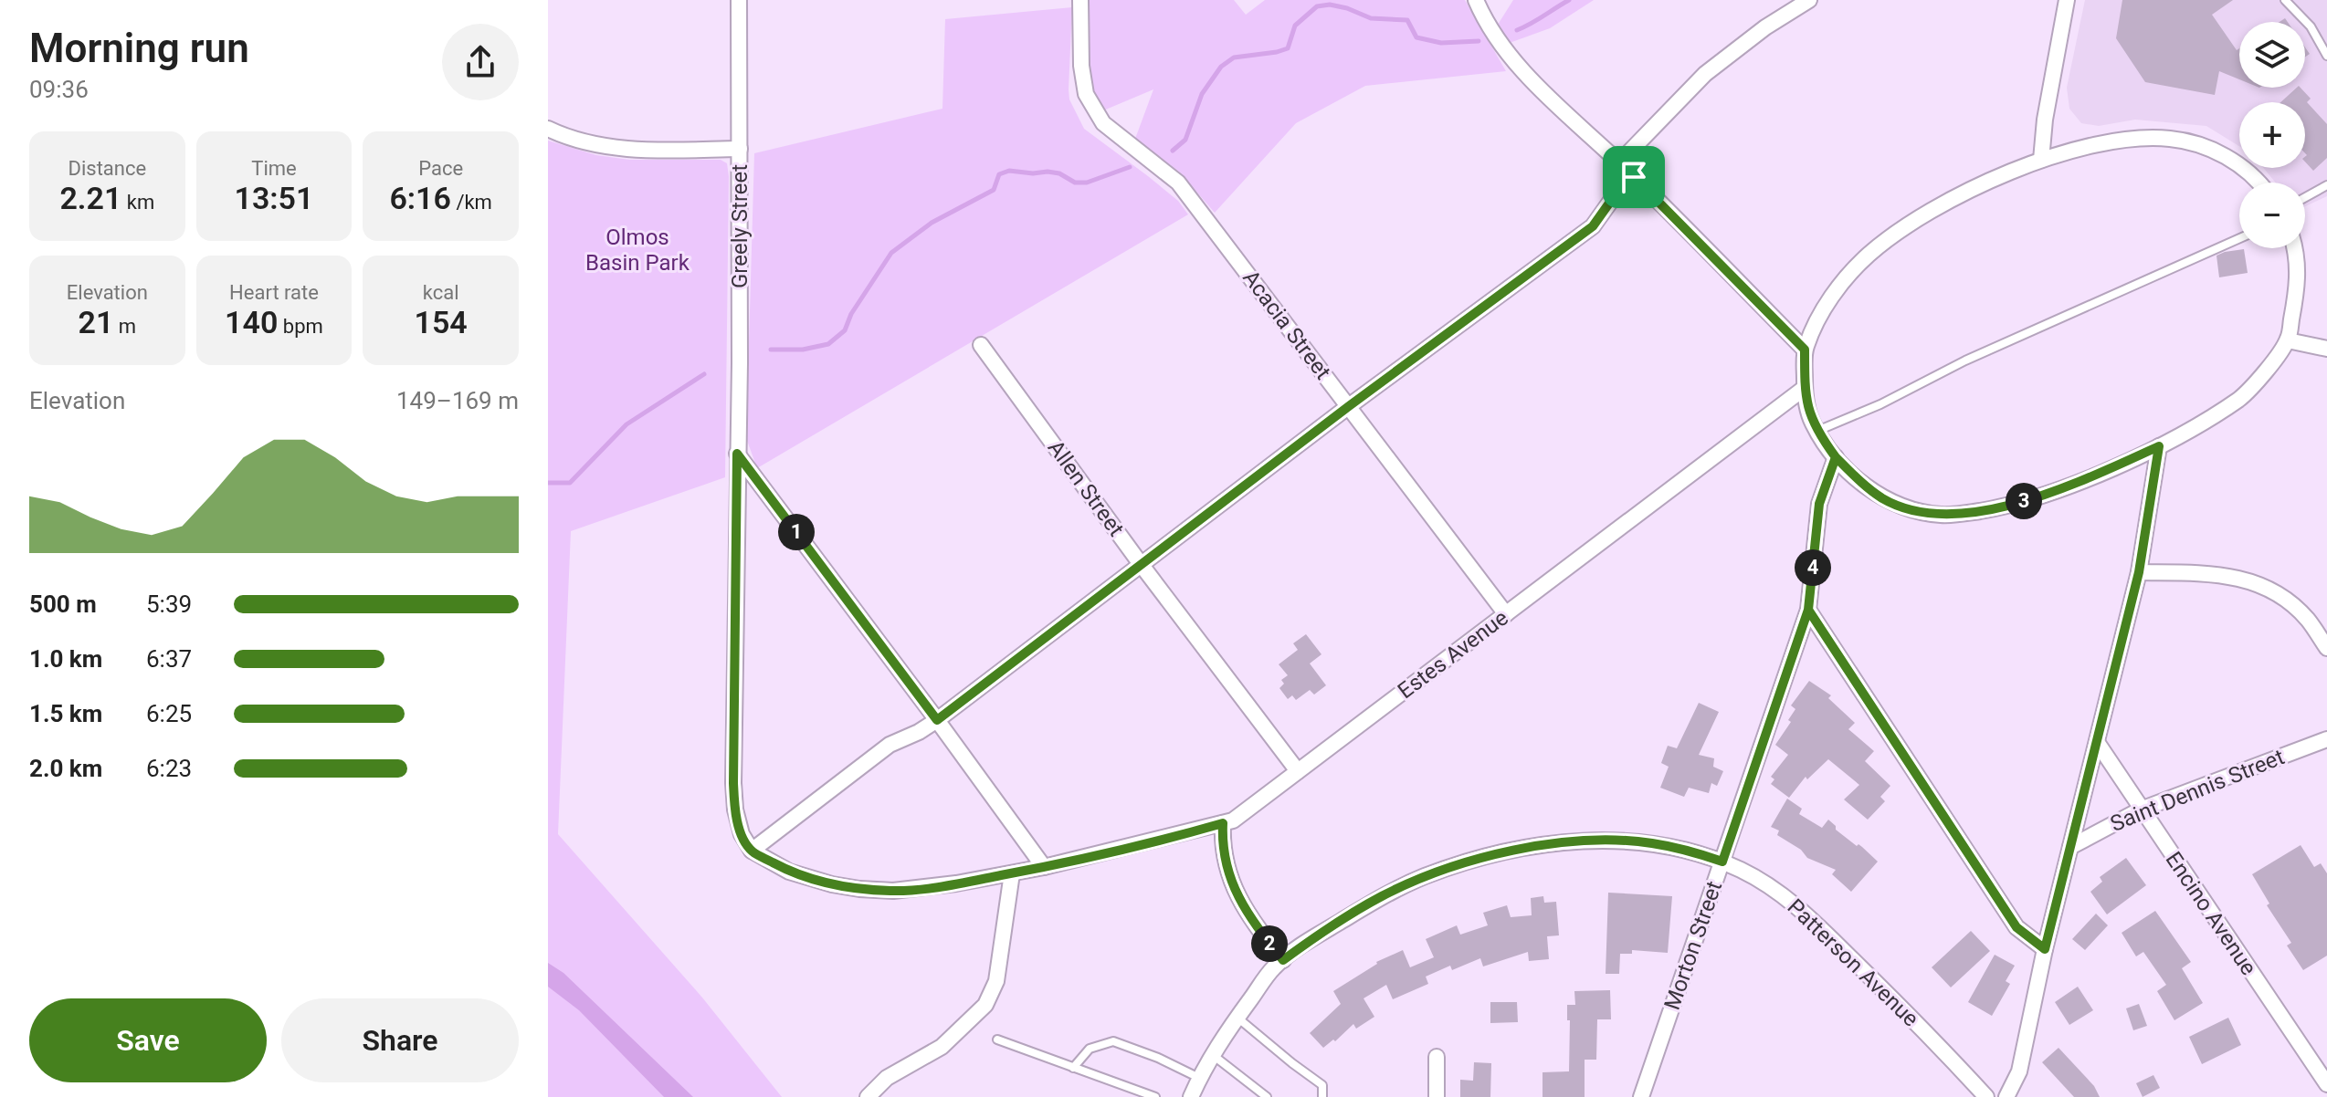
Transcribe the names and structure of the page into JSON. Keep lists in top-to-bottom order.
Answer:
{
  "streets": {
    "street": [
      "Greely Street",
      "Acacia Street",
      "Allen Street",
      "Estes Avenue",
      "Saint Dennis Street",
      "Encino Avenue",
      "Morton Street",
      "Patterson Avenue"
    ]
  },
  "crossings": [
    ["Greely Street", "Estes Avenue"],
    ["Acacia Street", "Estes Avenue"],
    ["Allen Street", "Estes Avenue"],
    ["Saint Dennis Street", "Encino Avenue"],
    ["Morton Street", "Patterson Avenue"]
  ],
  "parks": ["Olmos Basin Park"],
  "page": {
    "heading": ["Morning run", "09:36"],
    "map_buttons": ["+", "−"],
    "stats": [
      ["Distance", "2.21 km"],
      ["Time", "13:51"],
      ["Pace", "6:16 /km"],
      ["Elevation", "21 m"],
      ["Heart rate", "140 bpm"],
      ["kcal", "154"]
    ],
    "chart": ["Elevation", "149–169 m"],
    "pins": [
      "3",
      "1",
      "4",
      "2"
    ],
    "list": [
      {
        "name": "500 m",
        "note": "5:39"
      },
      {
        "name": "1.0 km",
        "note": "6:37"
      },
      {
        "name": "1.5 km",
        "note": "6:25"
      },
      {
        "name": "2.0 km",
        "note": "6:23"
      }
    ],
    "buttons": ["Save", "Share"]
  }
}
